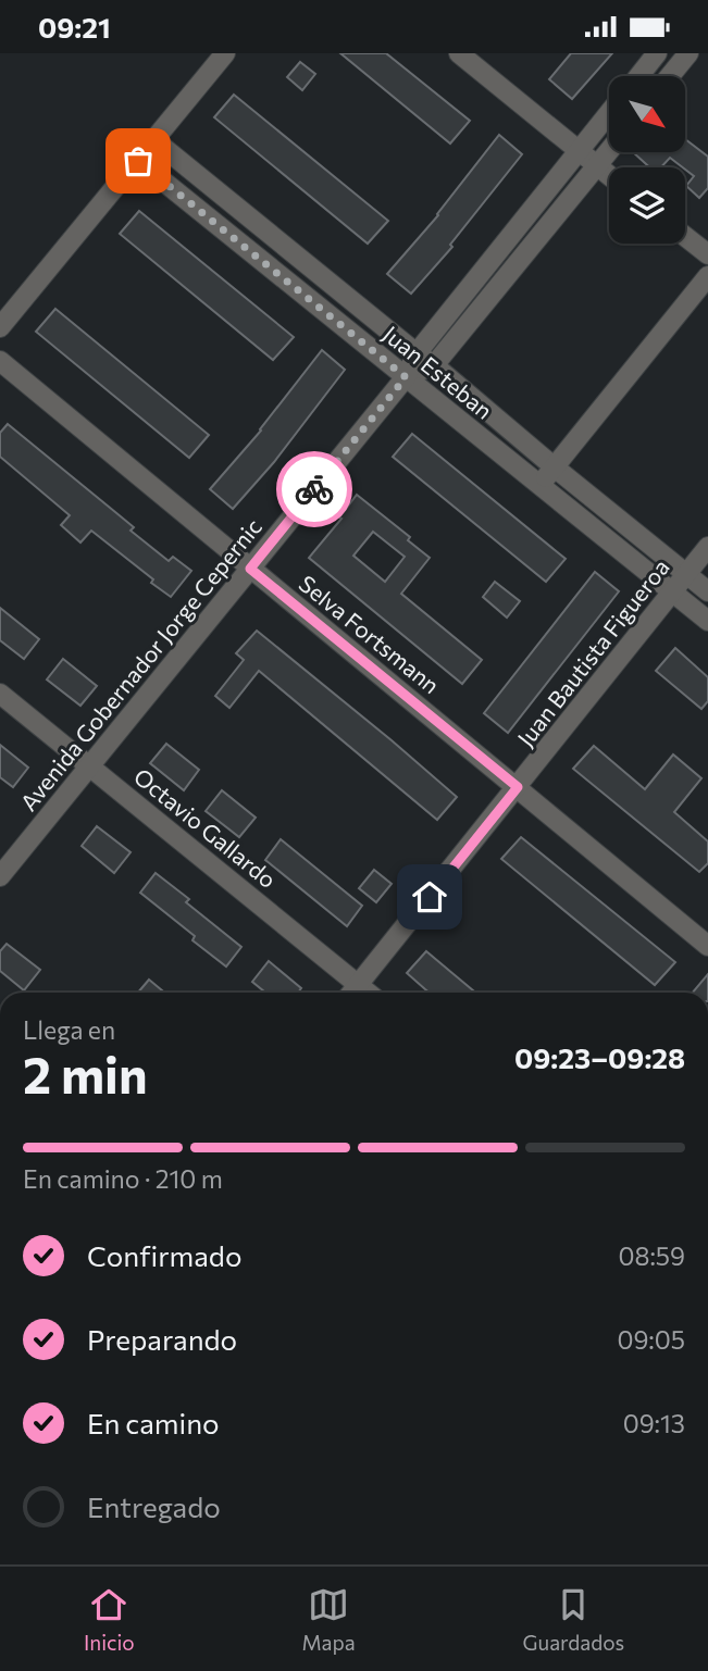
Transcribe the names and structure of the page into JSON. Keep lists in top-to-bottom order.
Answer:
{
  "streets": {
    "street": [
      "Juan Esteban",
      "Selva Fortsmann",
      "Juan Bautista Figueroa",
      "Avenida Gobernador Jorge Cepernic",
      "Octavio Gallardo"
    ]
  },
  "crossings": [
    ["Juan Esteban", "Juan Bautista Figueroa"],
    ["Juan Esteban", "Avenida Gobernador Jorge Cepernic"],
    ["Selva Fortsmann", "Juan Bautista Figueroa"],
    ["Selva Fortsmann", "Avenida Gobernador Jorge Cepernic"],
    ["Juan Bautista Figueroa", "Octavio Gallardo"],
    ["Avenida Gobernador Jorge Cepernic", "Octavio Gallardo"]
  ],
  "north": "bottom right",
  "page": {
    "status": "09:21",
    "heading": ["2 min", "Llega en", "09:23–09:28"],
    "bar": "En camino · 210 m",
    "list": [
      ["Confirmado", "08:59"],
      ["Preparando", "09:05"],
      ["En camino", "09:13"],
      "Entregado"
    ],
    "tabs": ["Inicio", "Mapa", "Guardados"]
  }
}
